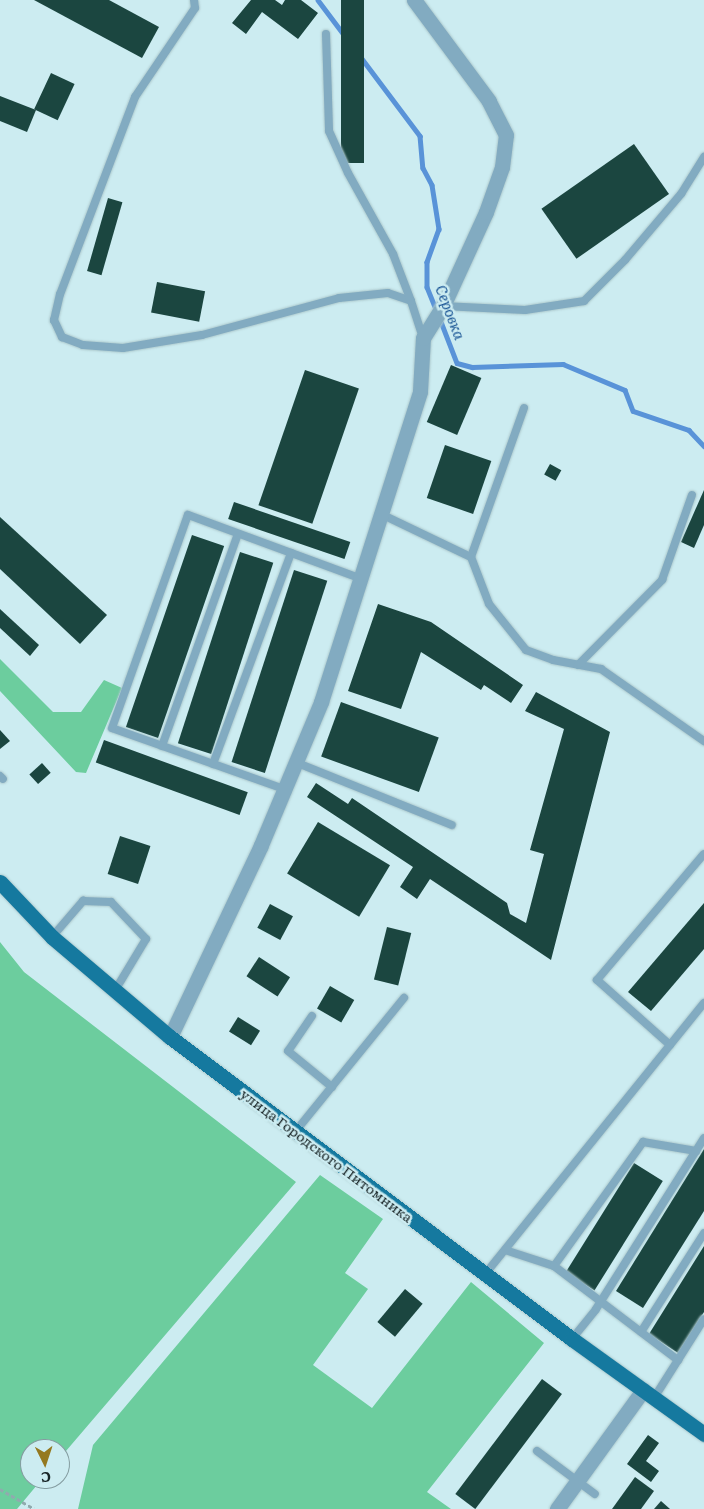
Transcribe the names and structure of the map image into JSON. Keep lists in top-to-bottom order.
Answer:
{
  "streets": {
    "main road": ["улица Городского Питомника"]
  },
  "water": ["Серовка"],
  "north": "bottom"
}
